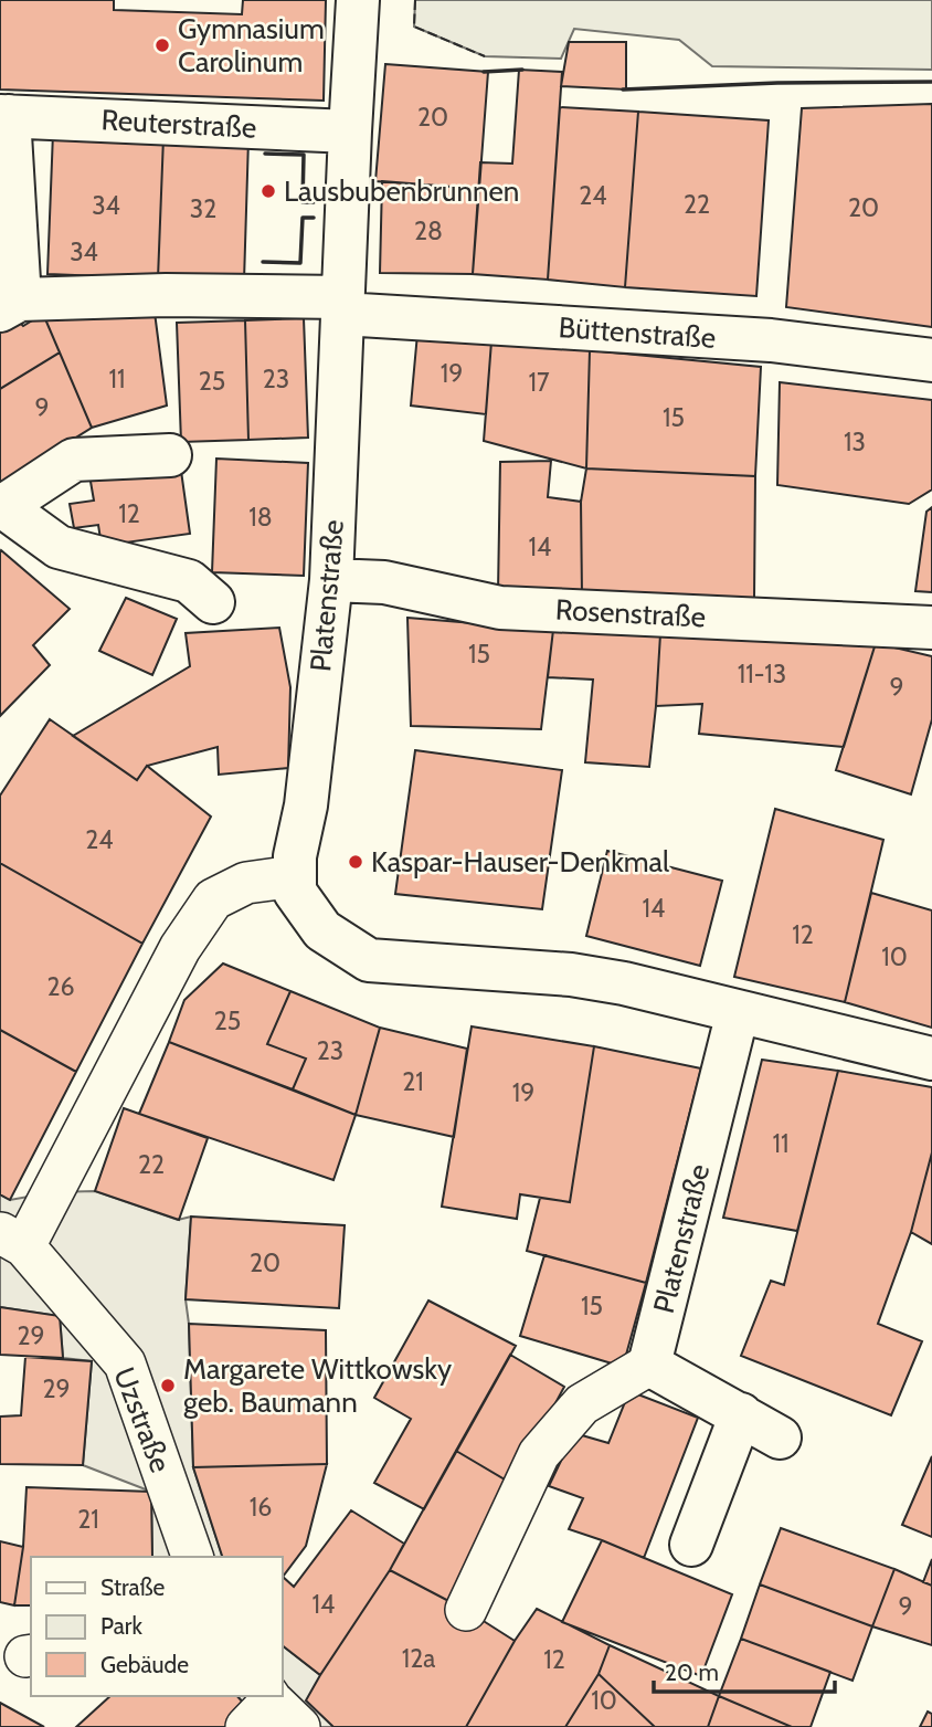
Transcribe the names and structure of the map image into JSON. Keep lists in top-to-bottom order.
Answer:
{
  "streets": {
    "street": [
      "Reuterstraße",
      "Büttenstraße",
      "Platenstraße",
      "Rosenstraße",
      "Uzstraße"
    ]
  },
  "crossings": [
    ["Reuterstraße", "Büttenstraße"],
    ["Büttenstraße", "Platenstraße"],
    ["Platenstraße", "Rosenstraße"]
  ],
  "places": [
    "Gymnasium Carolinum",
    "Lausbubenbrunnen",
    "Kaspar-Hauser-Denkmal",
    "Margarete Wittkowsky geb. Baumann"
  ],
  "house_numbers": [
    "20",
    "24",
    "22",
    "34",
    "20",
    "32",
    "28",
    "34",
    "19",
    "11",
    "23",
    "25",
    "17",
    "9",
    "15",
    "13",
    "12",
    "18",
    "14",
    "15",
    "11-13",
    "9",
    "24",
    "14",
    "12",
    "10",
    "26",
    "25",
    "23",
    "21",
    "19",
    "11",
    "22",
    "20",
    "15",
    "29",
    "29",
    "16",
    "21",
    "14",
    "9",
    "12a",
    "12",
    "10"
  ],
  "legend": ["Straße", "Park", "Gebäude"],
  "scale_bar": "20 m"
}
